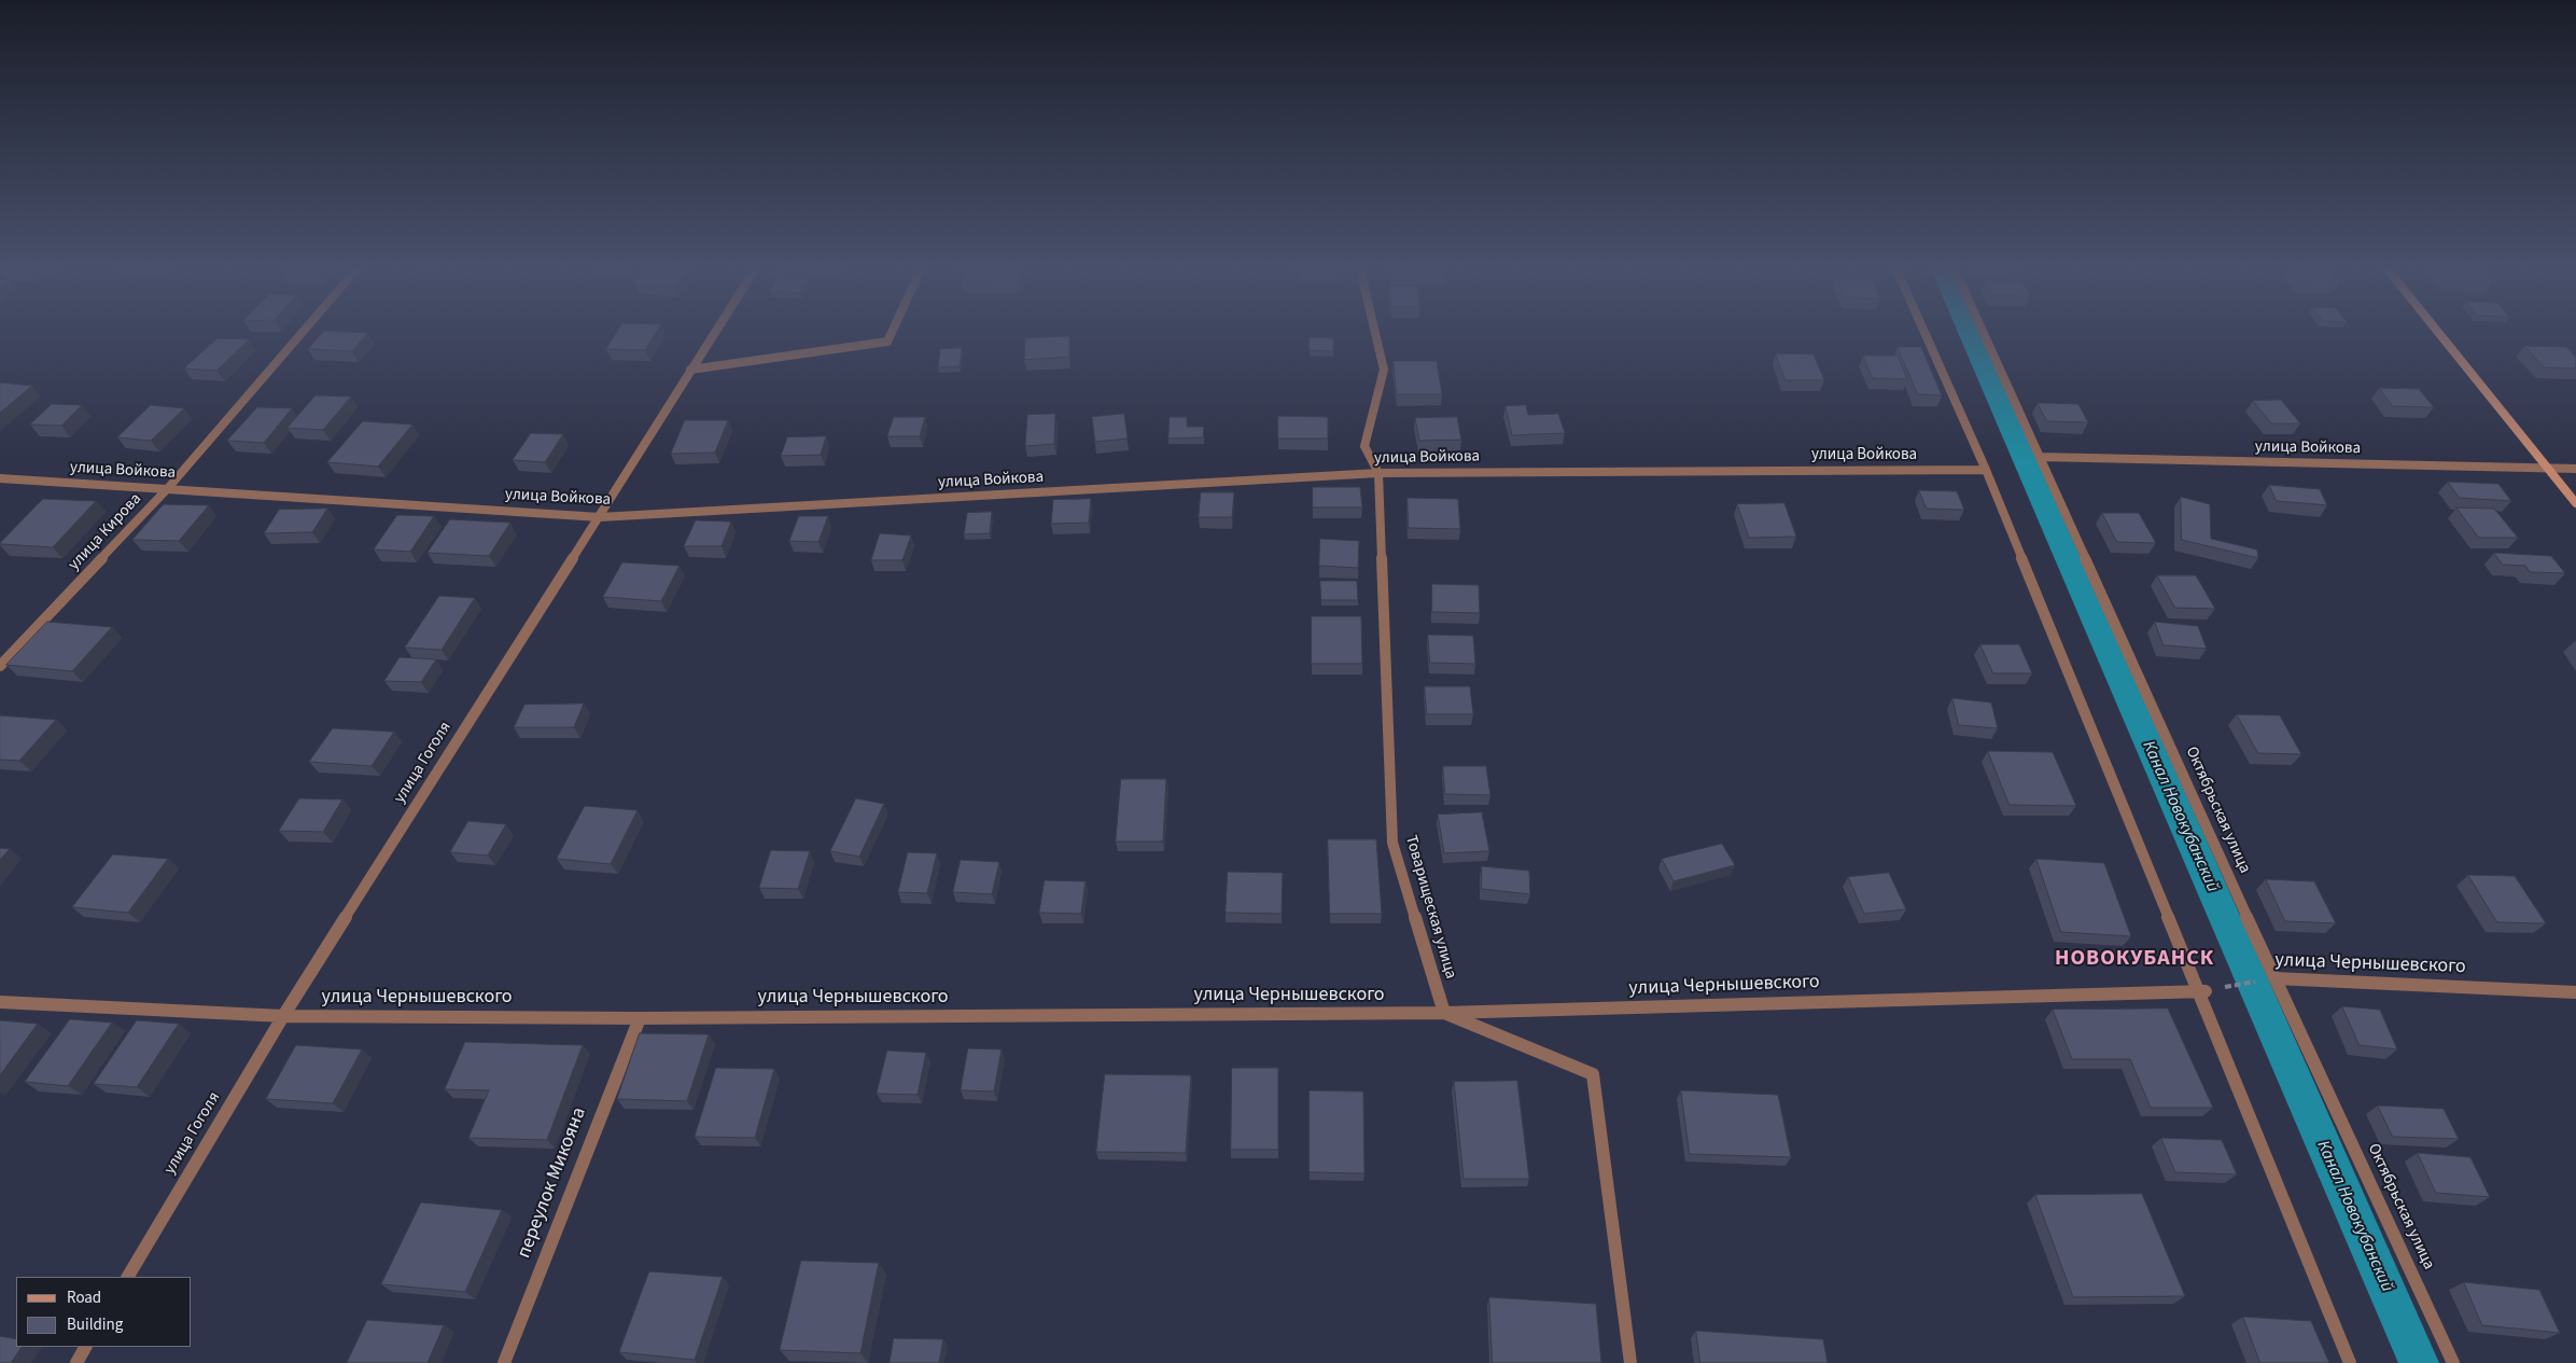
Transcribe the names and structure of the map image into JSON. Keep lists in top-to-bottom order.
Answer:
{
  "streets": {
    "street": [
      "улица Войкова",
      "улица Кирова",
      "улица Гоголя",
      "Октябрьская улица",
      "Товарищеская улица",
      "улица Чернышевского",
      "переулок Микояна"
    ]
  },
  "crossings": [
    ["улица Войкова", "улица Кирова"],
    ["улица Войкова", "улица Гоголя"],
    ["улица Войкова", "Октябрьская улица"],
    ["улица Войкова", "Товарищеская улица"],
    ["улица Гоголя", "улица Чернышевского"],
    ["Октябрьская улица", "улица Чернышевского"],
    ["Товарищеская улица", "улица Чернышевского"],
    ["улица Чернышевского", "переулок Микояна"]
  ],
  "districts": ["НОВОКУБАНСК"],
  "water": ["Канал Новокубанский"],
  "legend": ["Road", "Building"]
}
